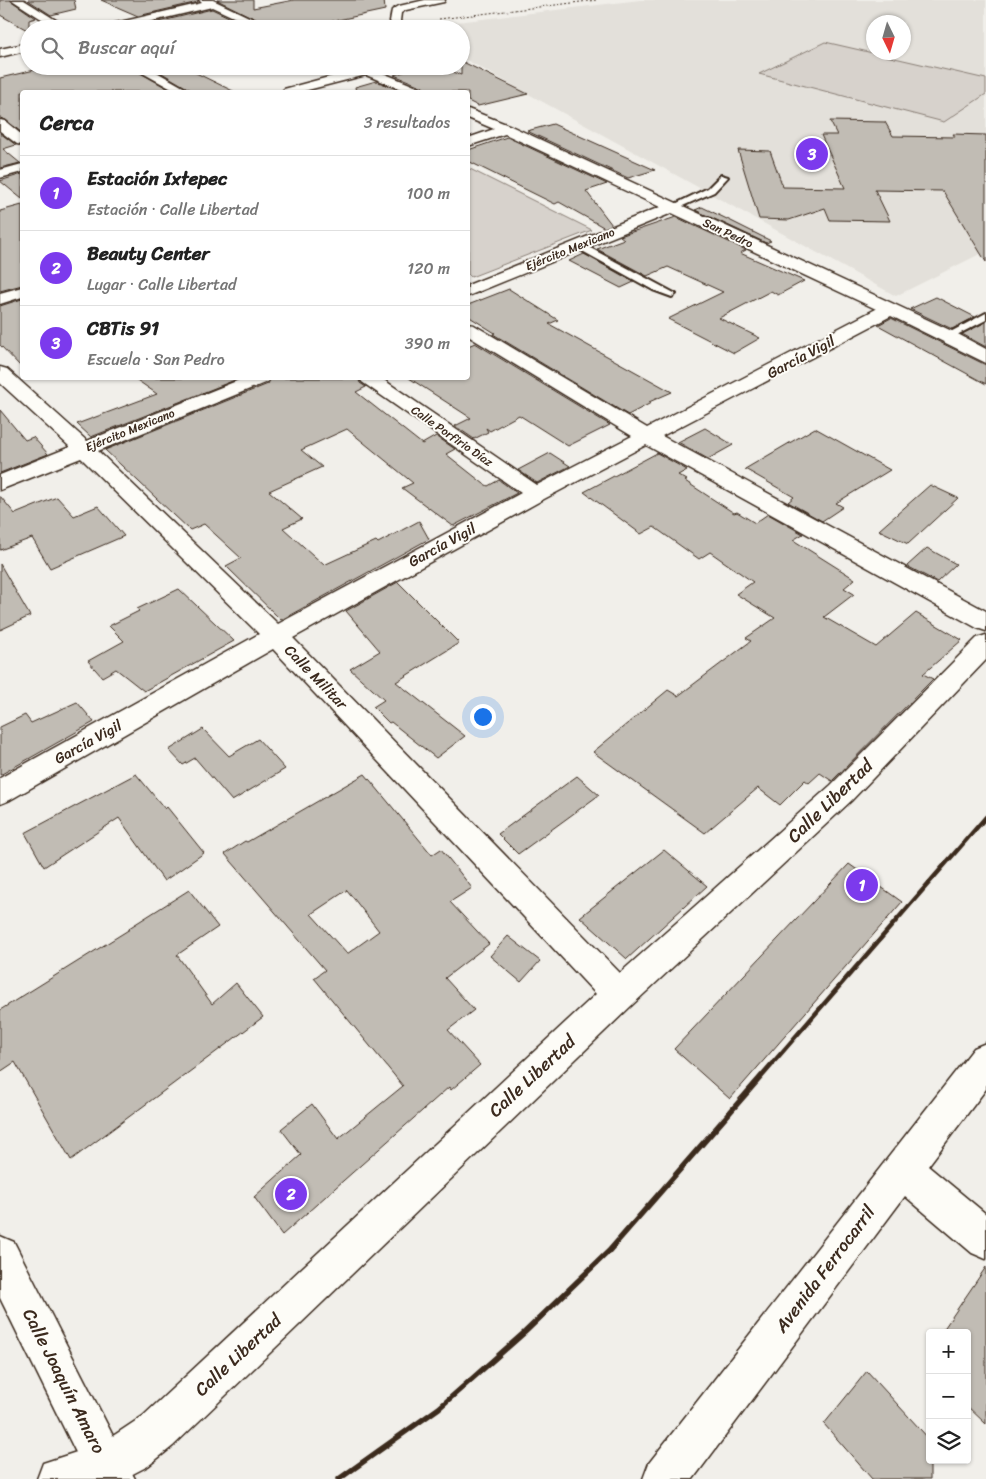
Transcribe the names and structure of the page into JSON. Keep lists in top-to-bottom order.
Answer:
{
  "streets": {
    "street": [
      "San Pedro",
      "Ejército Mexicano",
      "García Vigil",
      "Calle Porfirio Díaz",
      "Calle Militar",
      "Calle Libertad",
      "Avenida Ferrocarril",
      "Calle Joaquín Amaro"
    ]
  },
  "crossings": [
    ["San Pedro", "Ejército Mexicano"],
    ["San Pedro", "García Vigil"],
    ["Ejército Mexicano", "Calle Militar"],
    ["García Vigil", "Calle Porfirio Díaz"],
    ["García Vigil", "Calle Militar"],
    ["Calle Militar", "Calle Libertad"],
    ["Calle Libertad", "Calle Joaquín Amaro"]
  ],
  "north": "bottom",
  "page": {
    "search": "Buscar aquí",
    "heading": ["Cerca", "3 resultados"],
    "pins": ["3", "1", "2"],
    "list": [
      {
        "mark": "1",
        "name": "Estación Ixtepec",
        "note": "Estación · Calle Libertad",
        "value": "100 m"
      },
      {
        "mark": "2",
        "name": "Beauty Center",
        "note": "Lugar · Calle Libertad",
        "value": "120 m"
      },
      {
        "mark": "3",
        "name": "CBTis 91",
        "note": "Escuela · San Pedro",
        "value": "390 m"
      }
    ],
    "map_buttons": ["+", "−"]
  }
}
